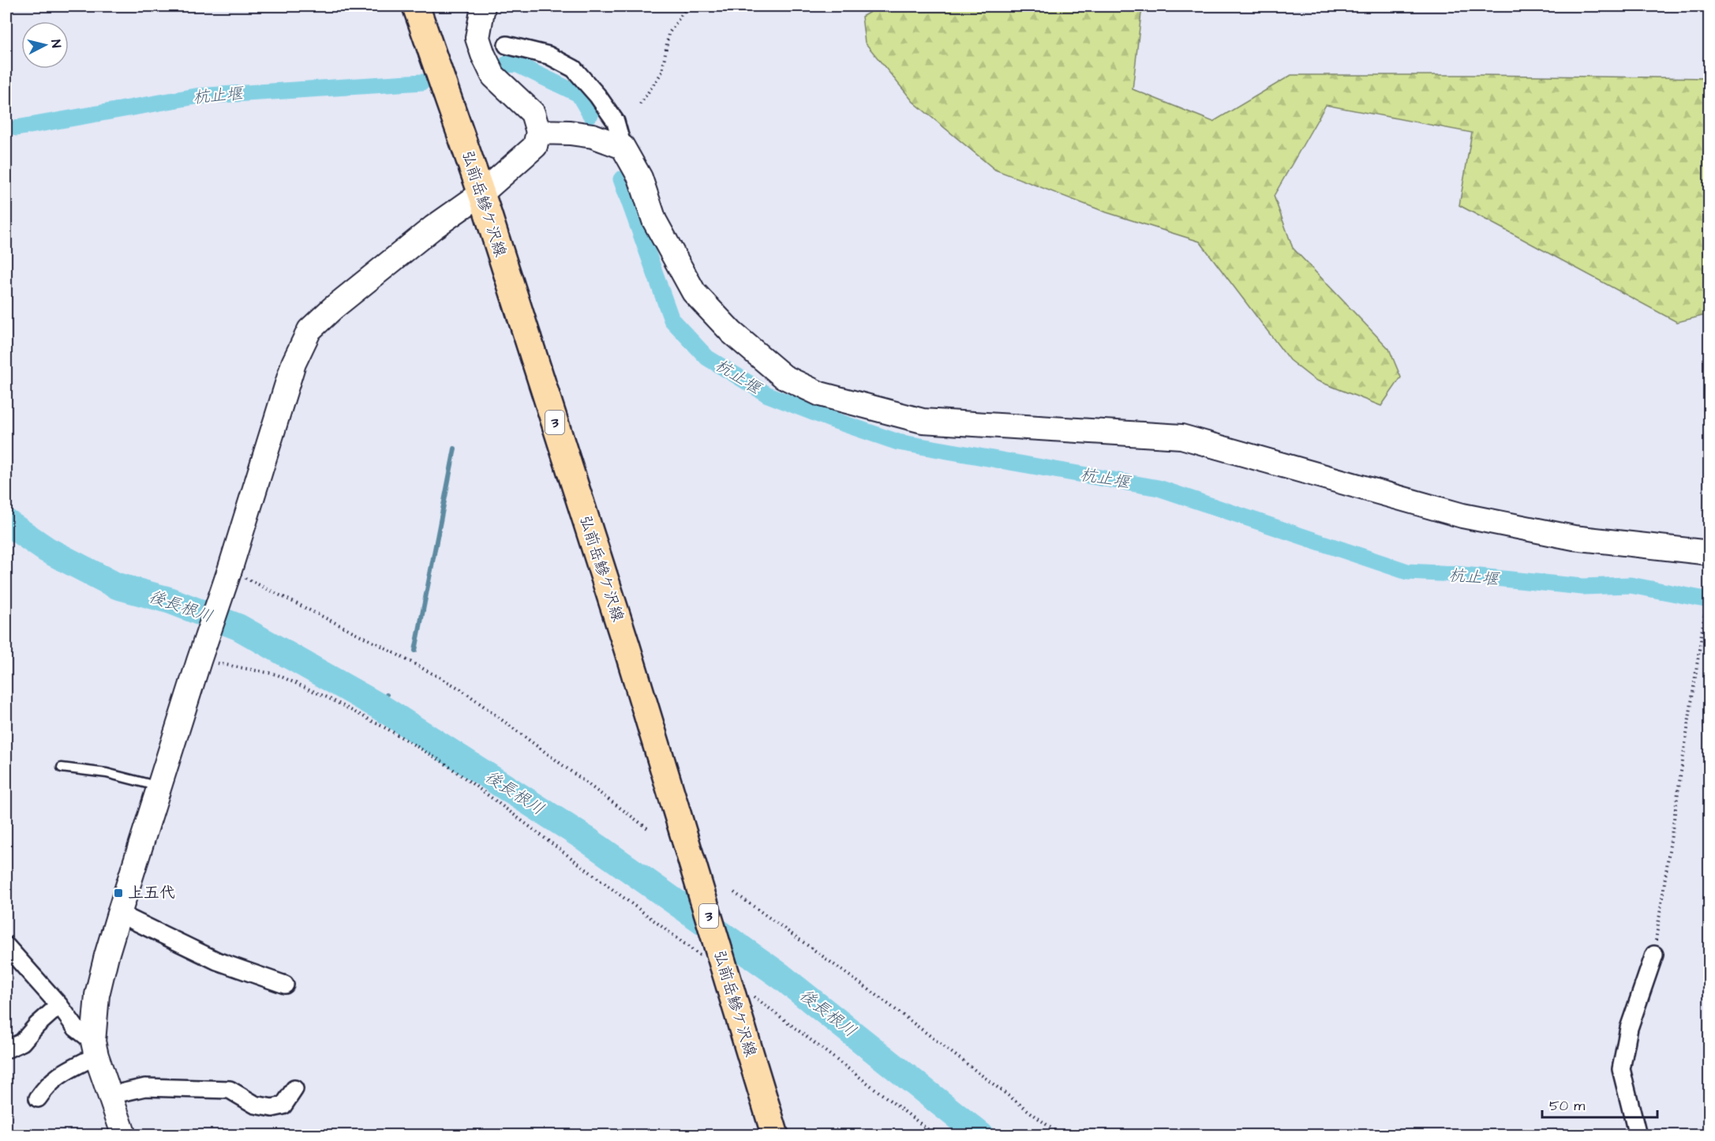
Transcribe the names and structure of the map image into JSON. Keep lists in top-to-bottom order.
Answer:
{
  "streets": {
    "main road": ["弘前岳鰺ケ沢線", "3"]
  },
  "water": ["杭止堰", "後長根川"],
  "places": {
    "transit": ["上五代"]
  },
  "scale_bar": "50 m",
  "north": "right"
}
